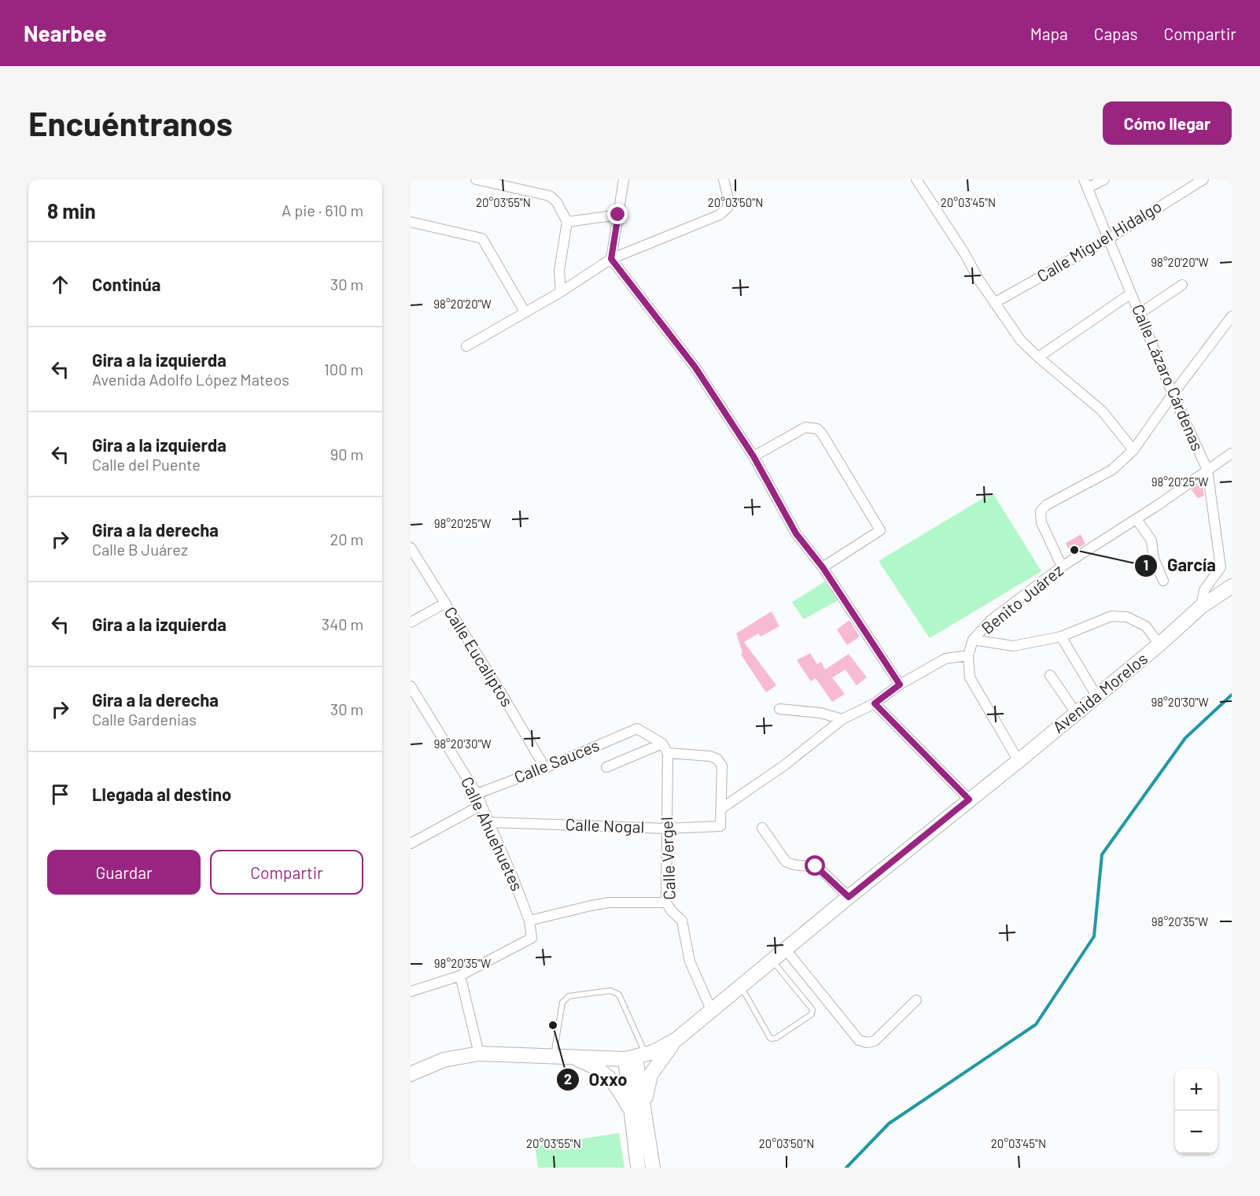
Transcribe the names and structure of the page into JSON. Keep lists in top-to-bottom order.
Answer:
{
  "streets": {
    "main road": ["Avenida Morelos"],
    "street": [
      "Calle Miguel Hidalgo",
      "Calle Lázaro Cárdenas",
      "Benito Juárez",
      "Calle Eucaliptos",
      "Calle Sauces",
      "Calle Nogal",
      "Calle Ahuehuetes",
      "Calle Vergel"
    ]
  },
  "crossings": [
    ["Calle Miguel Hidalgo", "Calle Lázaro Cárdenas"],
    ["Calle Lázaro Cárdenas", "Benito Juárez"],
    ["Calle Lázaro Cárdenas", "Avenida Morelos"],
    ["Benito Juárez", "Avenida Morelos"],
    ["Calle Eucaliptos", "Calle Sauces"],
    ["Avenida Morelos", "Calle Vergel"],
    ["Calle Sauces", "Calle Ahuehuetes"],
    ["Calle Nogal", "Calle Ahuehuetes"],
    ["Calle Nogal", "Calle Vergel"]
  ],
  "places": ["García", "Oxxo"],
  "page": {
    "header": "Nearbee",
    "nav": ["Mapa", "Capas", "Compartir"],
    "buttons": [
      "Cómo llegar",
      ["Guardar", "Compartir"]
    ],
    "title": "Encuéntranos",
    "heading": ["8 min", "A pie · 610 m"],
    "list": [
      ["Continúa", "30 m"],
      ["Gira a la izquierda", "Avenida Adolfo López Mateos", "100 m"],
      ["Gira a la izquierda", "Calle del Puente", "90 m"],
      ["Gira a la derecha", "Calle B Juárez", "20 m"],
      ["Gira a la izquierda", "340 m"],
      ["Gira a la derecha", "Calle Gardenias", "30 m"],
      "Llegada al destino"
    ],
    "map_buttons": ["+", "−"]
  },
  "coordinates": [
    "20°03'55\"N",
    "20°03'50\"N",
    "20°03'45\"N",
    "98°20'20\"W",
    "98°20'25\"W",
    "98°20'30\"W",
    "98°20'35\"W"
  ]
}
